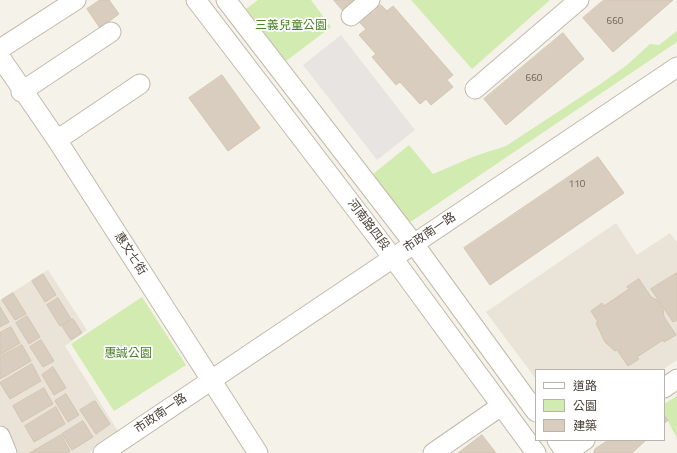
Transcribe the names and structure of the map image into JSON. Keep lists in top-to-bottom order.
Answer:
{
  "streets": {
    "street": ["河南路四段", "市政南一路", "惠文七街"]
  },
  "crossings": [
    ["河南路四段", "市政南一路"],
    ["市政南一路", "惠文七街"]
  ],
  "parks": ["三義兒童公園", "惠誠公園"],
  "house_numbers": ["660", "660", "110"],
  "legend": ["道路", "公園", "建築"]
}
